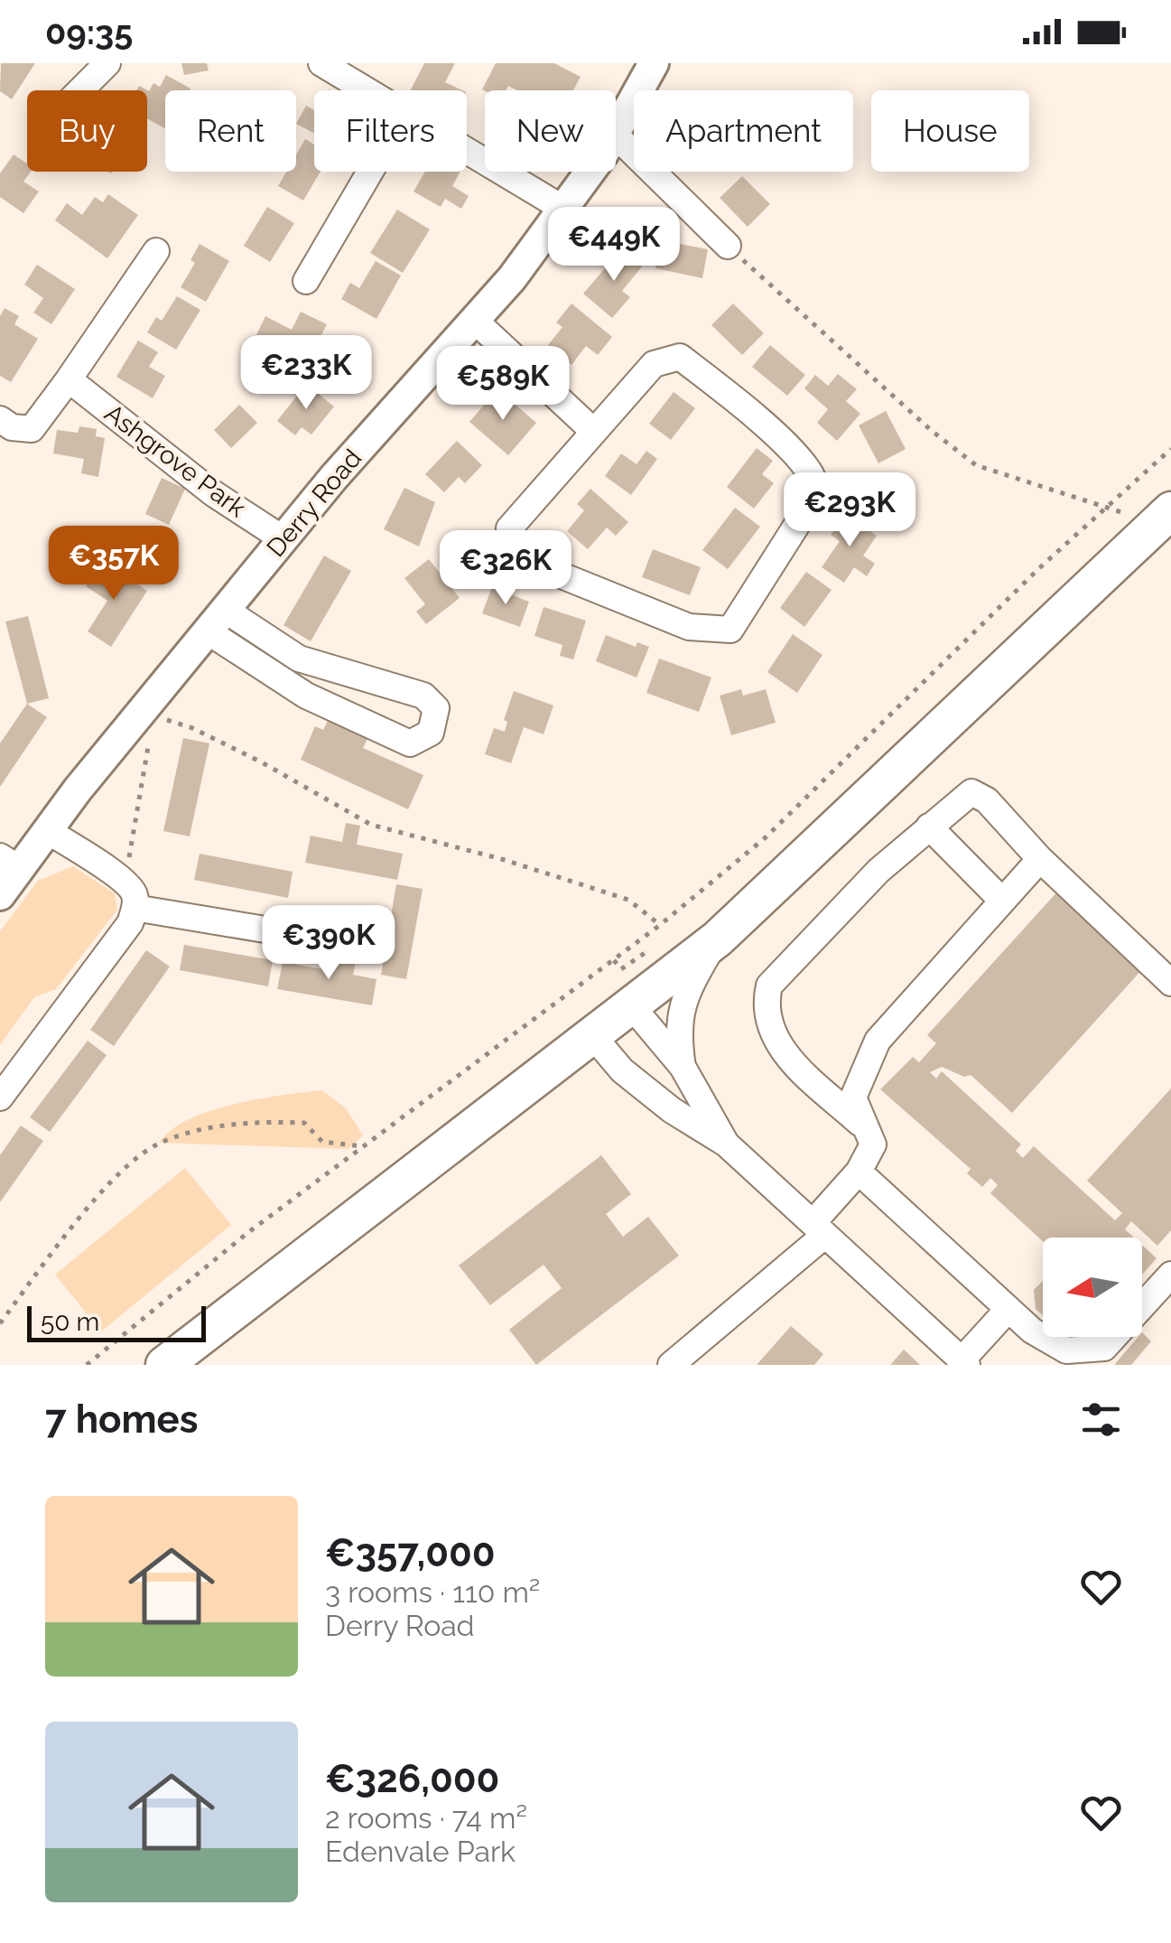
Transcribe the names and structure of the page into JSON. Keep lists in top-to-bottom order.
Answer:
{
  "streets": {
    "main road": ["Derry Road"],
    "street": ["Ashgrove Park"]
  },
  "crossings": [
    ["Ashgrove Park", "Derry Road"]
  ],
  "scale_bar": "50 m",
  "north": "left",
  "page": {
    "status": "09:35",
    "chip": [
      "Buy",
      "Rent",
      "Filters",
      "New",
      "Apartment",
      "House"
    ],
    "price": [
      "€449K",
      "€233K",
      "€589K",
      "€293K",
      "€357K",
      "€326K",
      "€390K"
    ],
    "scale": "50 m",
    "heading": "7 homes",
    "list": [
      {
        "name": "€357,000",
        "note": "3 rooms · 110 m² · Derry Road"
      },
      {
        "name": "€326,000",
        "note": "2 rooms · 74 m² · Edenvale Park"
      }
    ]
  }
}
